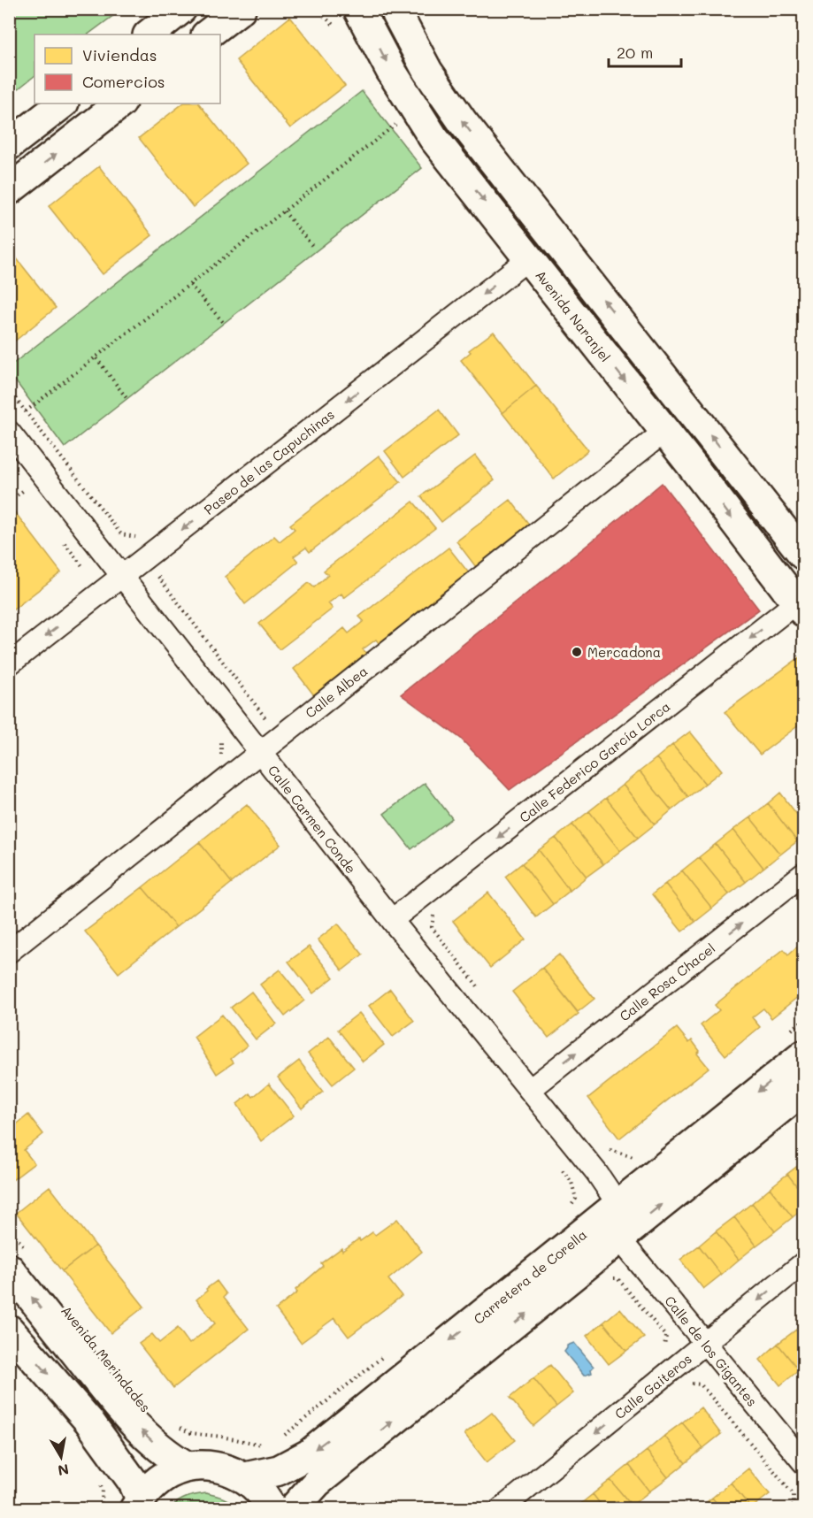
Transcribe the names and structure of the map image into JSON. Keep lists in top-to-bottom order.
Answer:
{
  "streets": {
    "main road": ["Avenida Naranjel", "Carretera de Corella", "Avenida Merindades"],
    "street": [
      "Paseo de las Capuchinas",
      "Calle Albea",
      "Calle Federico García Lorca",
      "Calle Carmen Conde",
      "Calle Rosa Chacel",
      "Calle de los Gigantes",
      "Calle Gaiteros"
    ]
  },
  "crossings": [
    ["Avenida Naranjel", "Paseo de las Capuchinas"],
    ["Avenida Naranjel", "Calle Albea"],
    ["Avenida Naranjel", "Calle Federico García Lorca"],
    ["Paseo de las Capuchinas", "Calle Carmen Conde"],
    ["Calle Albea", "Calle Carmen Conde"],
    ["Calle Federico García Lorca", "Calle Carmen Conde"],
    ["Calle Carmen Conde", "Calle Rosa Chacel"],
    ["Calle Carmen Conde", "Carretera de Corella"],
    ["Carretera de Corella", "Calle de los Gigantes"],
    ["Calle de los Gigantes", "Calle Gaiteros"]
  ],
  "one_way": [
    "Paseo de las Capuchinas",
    "Calle Federico García Lorca",
    "Calle Rosa Chacel",
    "Calle Gaiteros"
  ],
  "places": ["Mercadona"],
  "legend": ["Viviendas", "Comercios"],
  "scale_bar": "20 m",
  "north": "bottom"
}
